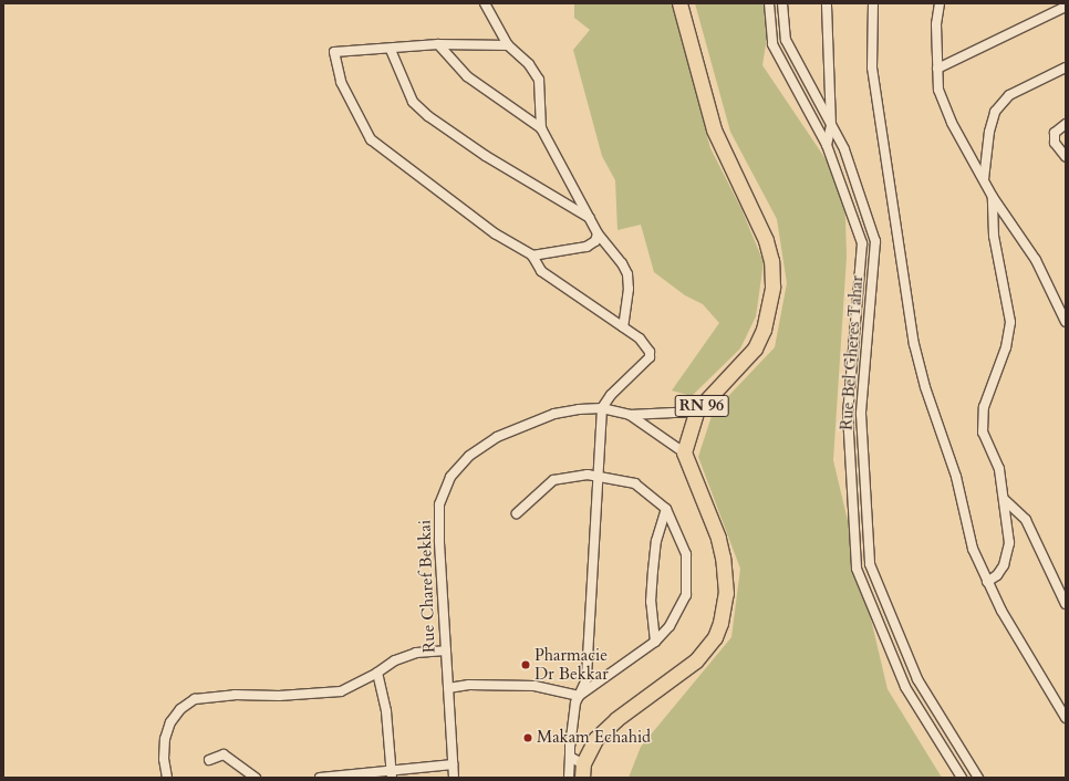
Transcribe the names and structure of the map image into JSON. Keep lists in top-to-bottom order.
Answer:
{
  "streets": {
    "main road": ["RN 96"],
    "street": ["Rue Bel Gheres Tahar", "Rue Charef Bekkai"]
  },
  "crossings": [
    ["RN 96", "Rue Charef Bekkai"]
  ],
  "places": ["Pharmacie Dr Bekkar", "Makam Echahid"]
}
